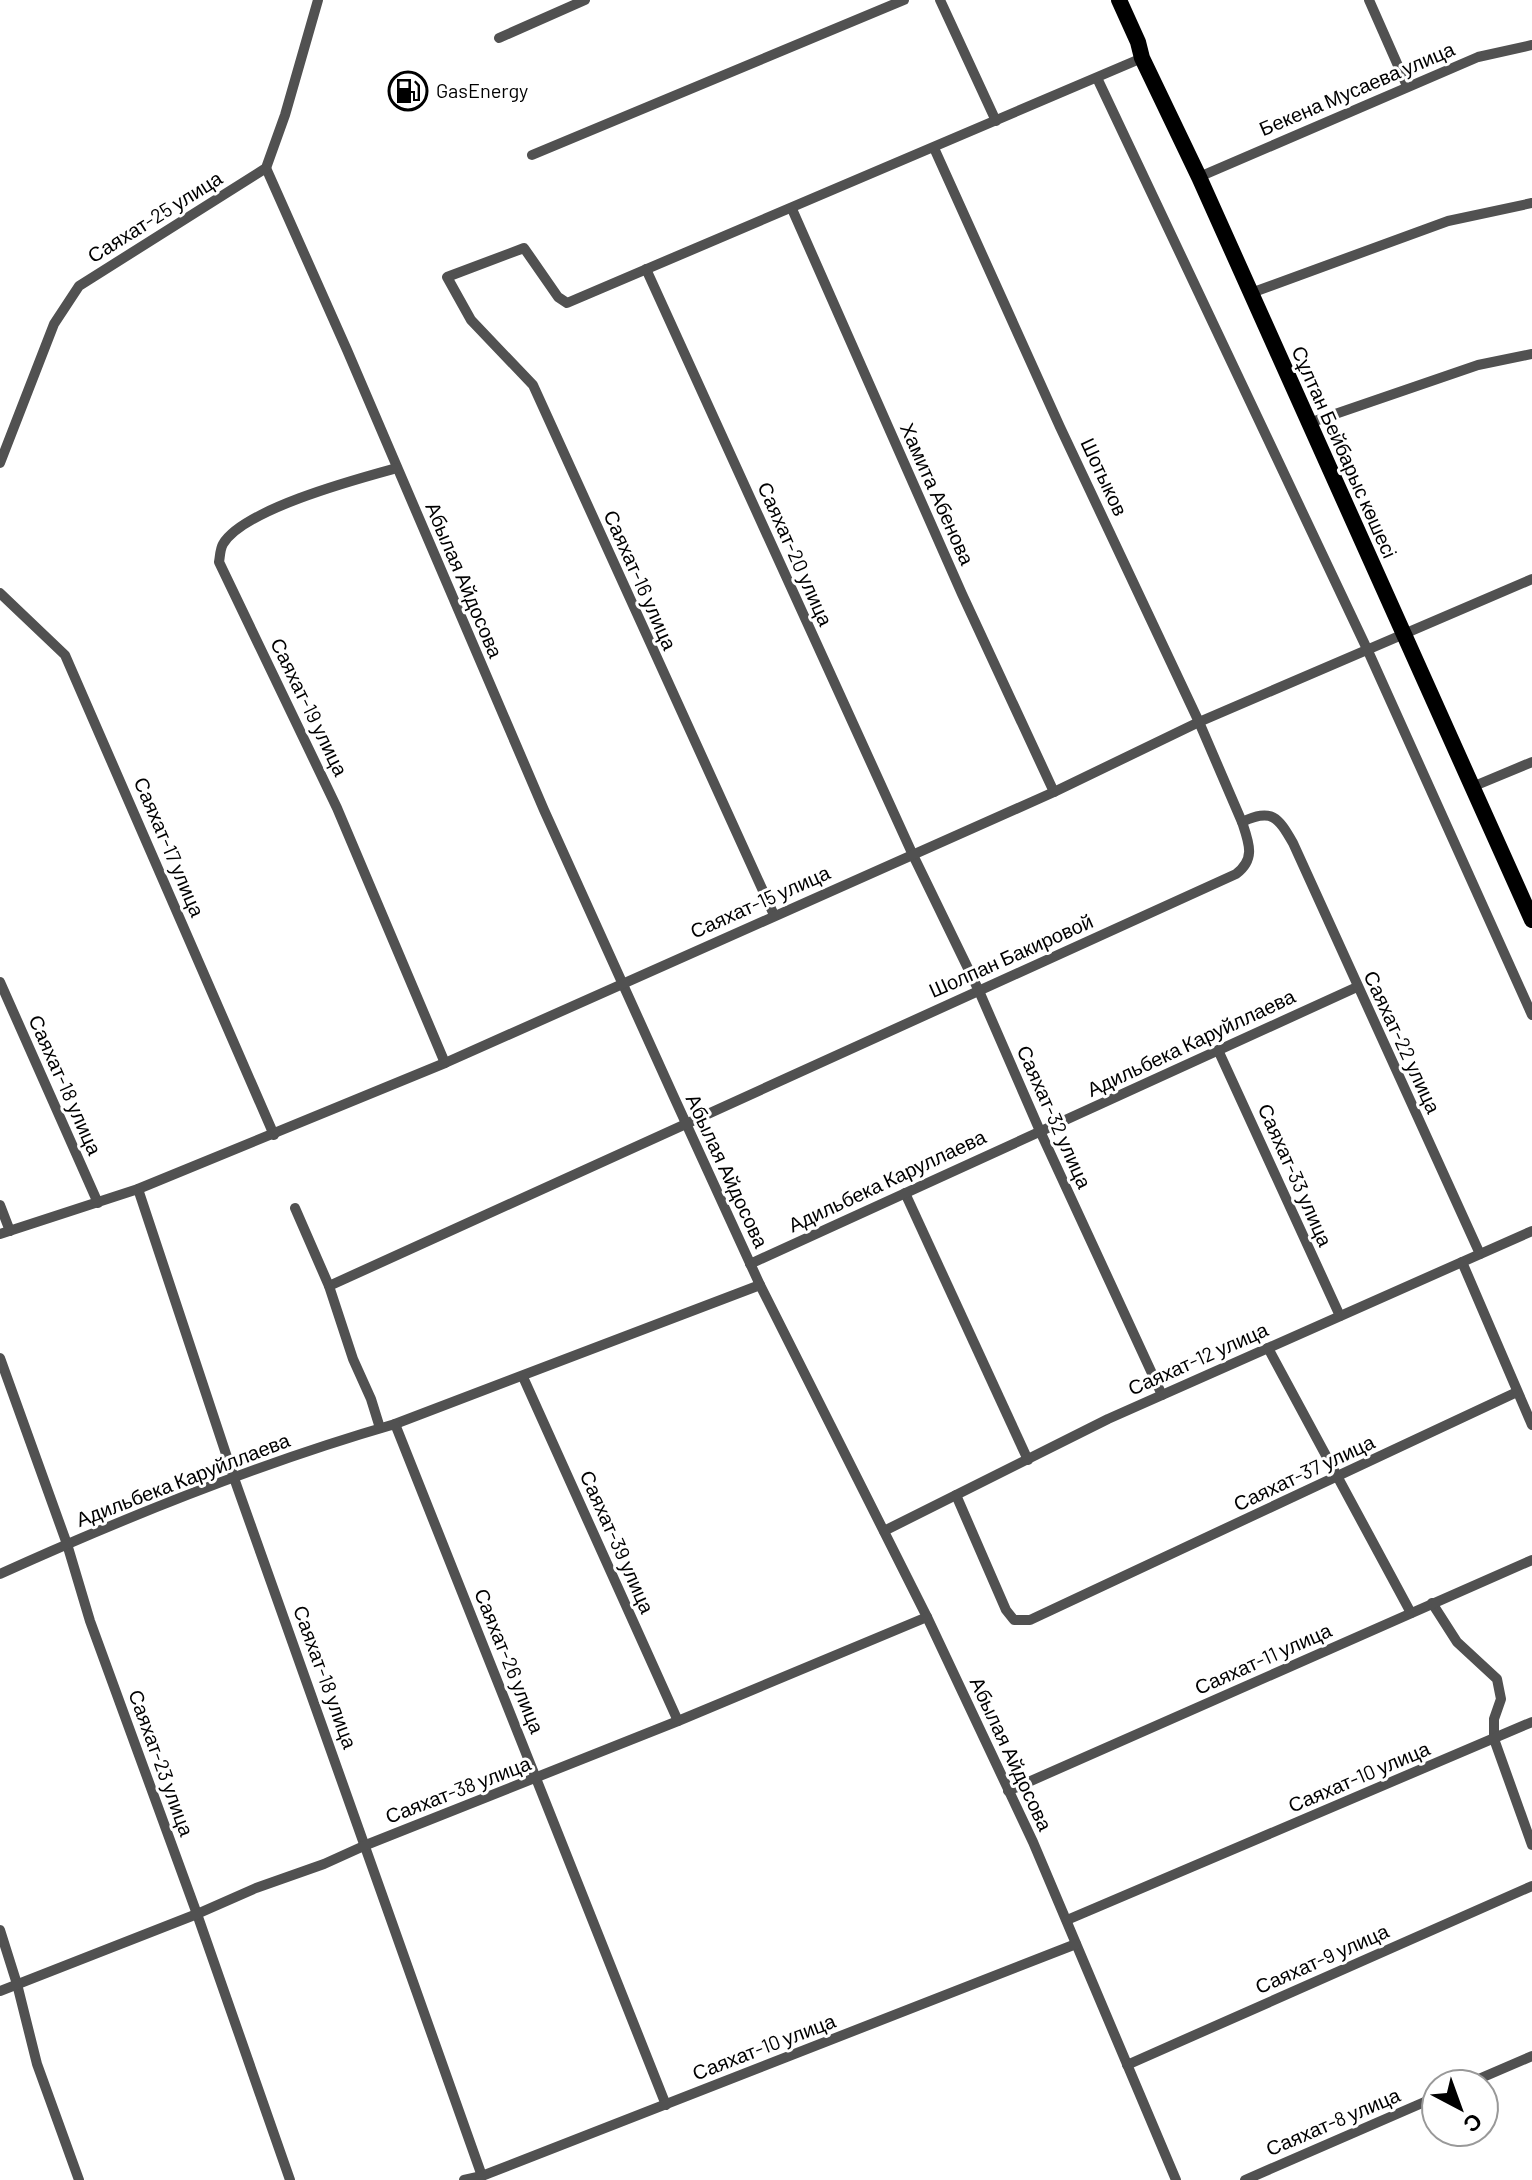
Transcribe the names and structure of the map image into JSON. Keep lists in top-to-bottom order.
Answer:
{
  "streets": {
    "main road": ["Сұлтан Бейбарыс көшесі"],
    "street": [
      "Бекена Мусаева улица",
      "Саяхат-25 улица",
      "Шотыков",
      "Хамита Абенова",
      "Саяхат-20 улица",
      "Абылая Айдосова",
      "Саяхат-16 улица",
      "Саяхат-19 улица",
      "Саяхат-17 улица",
      "Саяхат-15 улица",
      "Шолпан Бакировой",
      "Саяхат-22 улица",
      "Адильбека Каруйллаева",
      "Саяхат-18 улица",
      "Саяхат-32 улица",
      "Саяхат-33 улица",
      "Адильбека Каруллаева",
      "Саяхат-12 улица",
      "Саяхат-37 улица",
      "Саяхат-39 улица",
      "Саяхат-11 улица",
      "Саяхат-26 улица",
      "Саяхат-23 улица",
      "Саяхат-10 улица",
      "Саяхат-38 улица",
      "Саяхат-9 улица",
      "Саяхат-8 улица"
    ]
  },
  "crossings": [
    ["Бекена Мусаева улица", "Сұлтан Бейбарыс көшесі"],
    ["Саяхат-25 улица", "Абылая Айдосова"],
    ["Сұлтан Бейбарыс көшесі", "Саяхат-15 улица"],
    ["Шотыков", "Саяхат-15 улица"],
    ["Шотыков", "Шолпан Бакировой"],
    ["Шотыков", "Саяхат-22 улица"],
    ["Хамита Абенова", "Саяхат-15 улица"],
    ["Саяхат-20 улица", "Саяхат-16 улица"],
    ["Саяхат-20 улица", "Саяхат-15 улица"],
    ["Саяхат-20 улица", "Саяхат-32 улица"],
    ["Абылая Айдосова", "Саяхат-19 улица"],
    ["Абылая Айдосова", "Саяхат-15 улица"],
    ["Абылая Айдосова", "Шолпан Бакировой"],
    ["Абылая Айдосова", "Адильбека Каруллаева"],
    ["Абылая Айдосова", "Саяхат-12 улица"],
    ["Абылая Айдосова", "Саяхат-11 улица"],
    ["Абылая Айдосова", "Саяхат-10 улица"],
    ["Абылая Айдосова", "Саяхат-38 улица"],
    ["Абылая Айдосова", "Саяхат-9 улица"],
    ["Саяхат-16 улица", "Саяхат-15 улица"],
    ["Саяхат-19 улица", "Саяхат-15 улица"],
    ["Саяхат-17 улица", "Саяхат-15 улица"],
    ["Саяхат-15 улица", "Саяхат-18 улица"],
    ["Саяхат-15 улица", "Саяхат-32 улица"],
    ["Шолпан Бакировой", "Саяхат-22 улица"],
    ["Шолпан Бакировой", "Саяхат-32 улица"],
    ["Саяхат-22 улица", "Адильбека Каруйллаева"],
    ["Саяхат-22 улица", "Саяхат-12 улица"],
    ["Адильбека Каруйллаева", "Саяхат-18 улица"],
    ["Адильбека Каруйллаева", "Саяхат-32 улица"],
    ["Адильбека Каруйллаева", "Саяхат-33 улица"],
    ["Адильбека Каруйллаева", "Адильбека Каруллаева"],
    ["Адильбека Каруйллаева", "Саяхат-23 улица"],
    ["Саяхат-18 улица", "Саяхат-10 улица"],
    ["Саяхат-18 улица", "Саяхат-38 улица"],
    ["Саяхат-32 улица", "Адильбека Каруллаева"],
    ["Саяхат-32 улица", "Саяхат-12 улица"],
    ["Саяхат-33 улица", "Саяхат-12 улица"],
    ["Саяхат-12 улица", "Саяхат-37 улица"],
    ["Саяхат-39 улица", "Саяхат-38 улица"],
    ["Саяхат-26 улица", "Саяхат-10 улица"],
    ["Саяхат-26 улица", "Саяхат-38 улица"],
    ["Саяхат-23 улица", "Саяхат-38 улица"]
  ],
  "places": {
    "fuel station": ["GasEnergy"]
  },
  "north": "bottom right"
}
